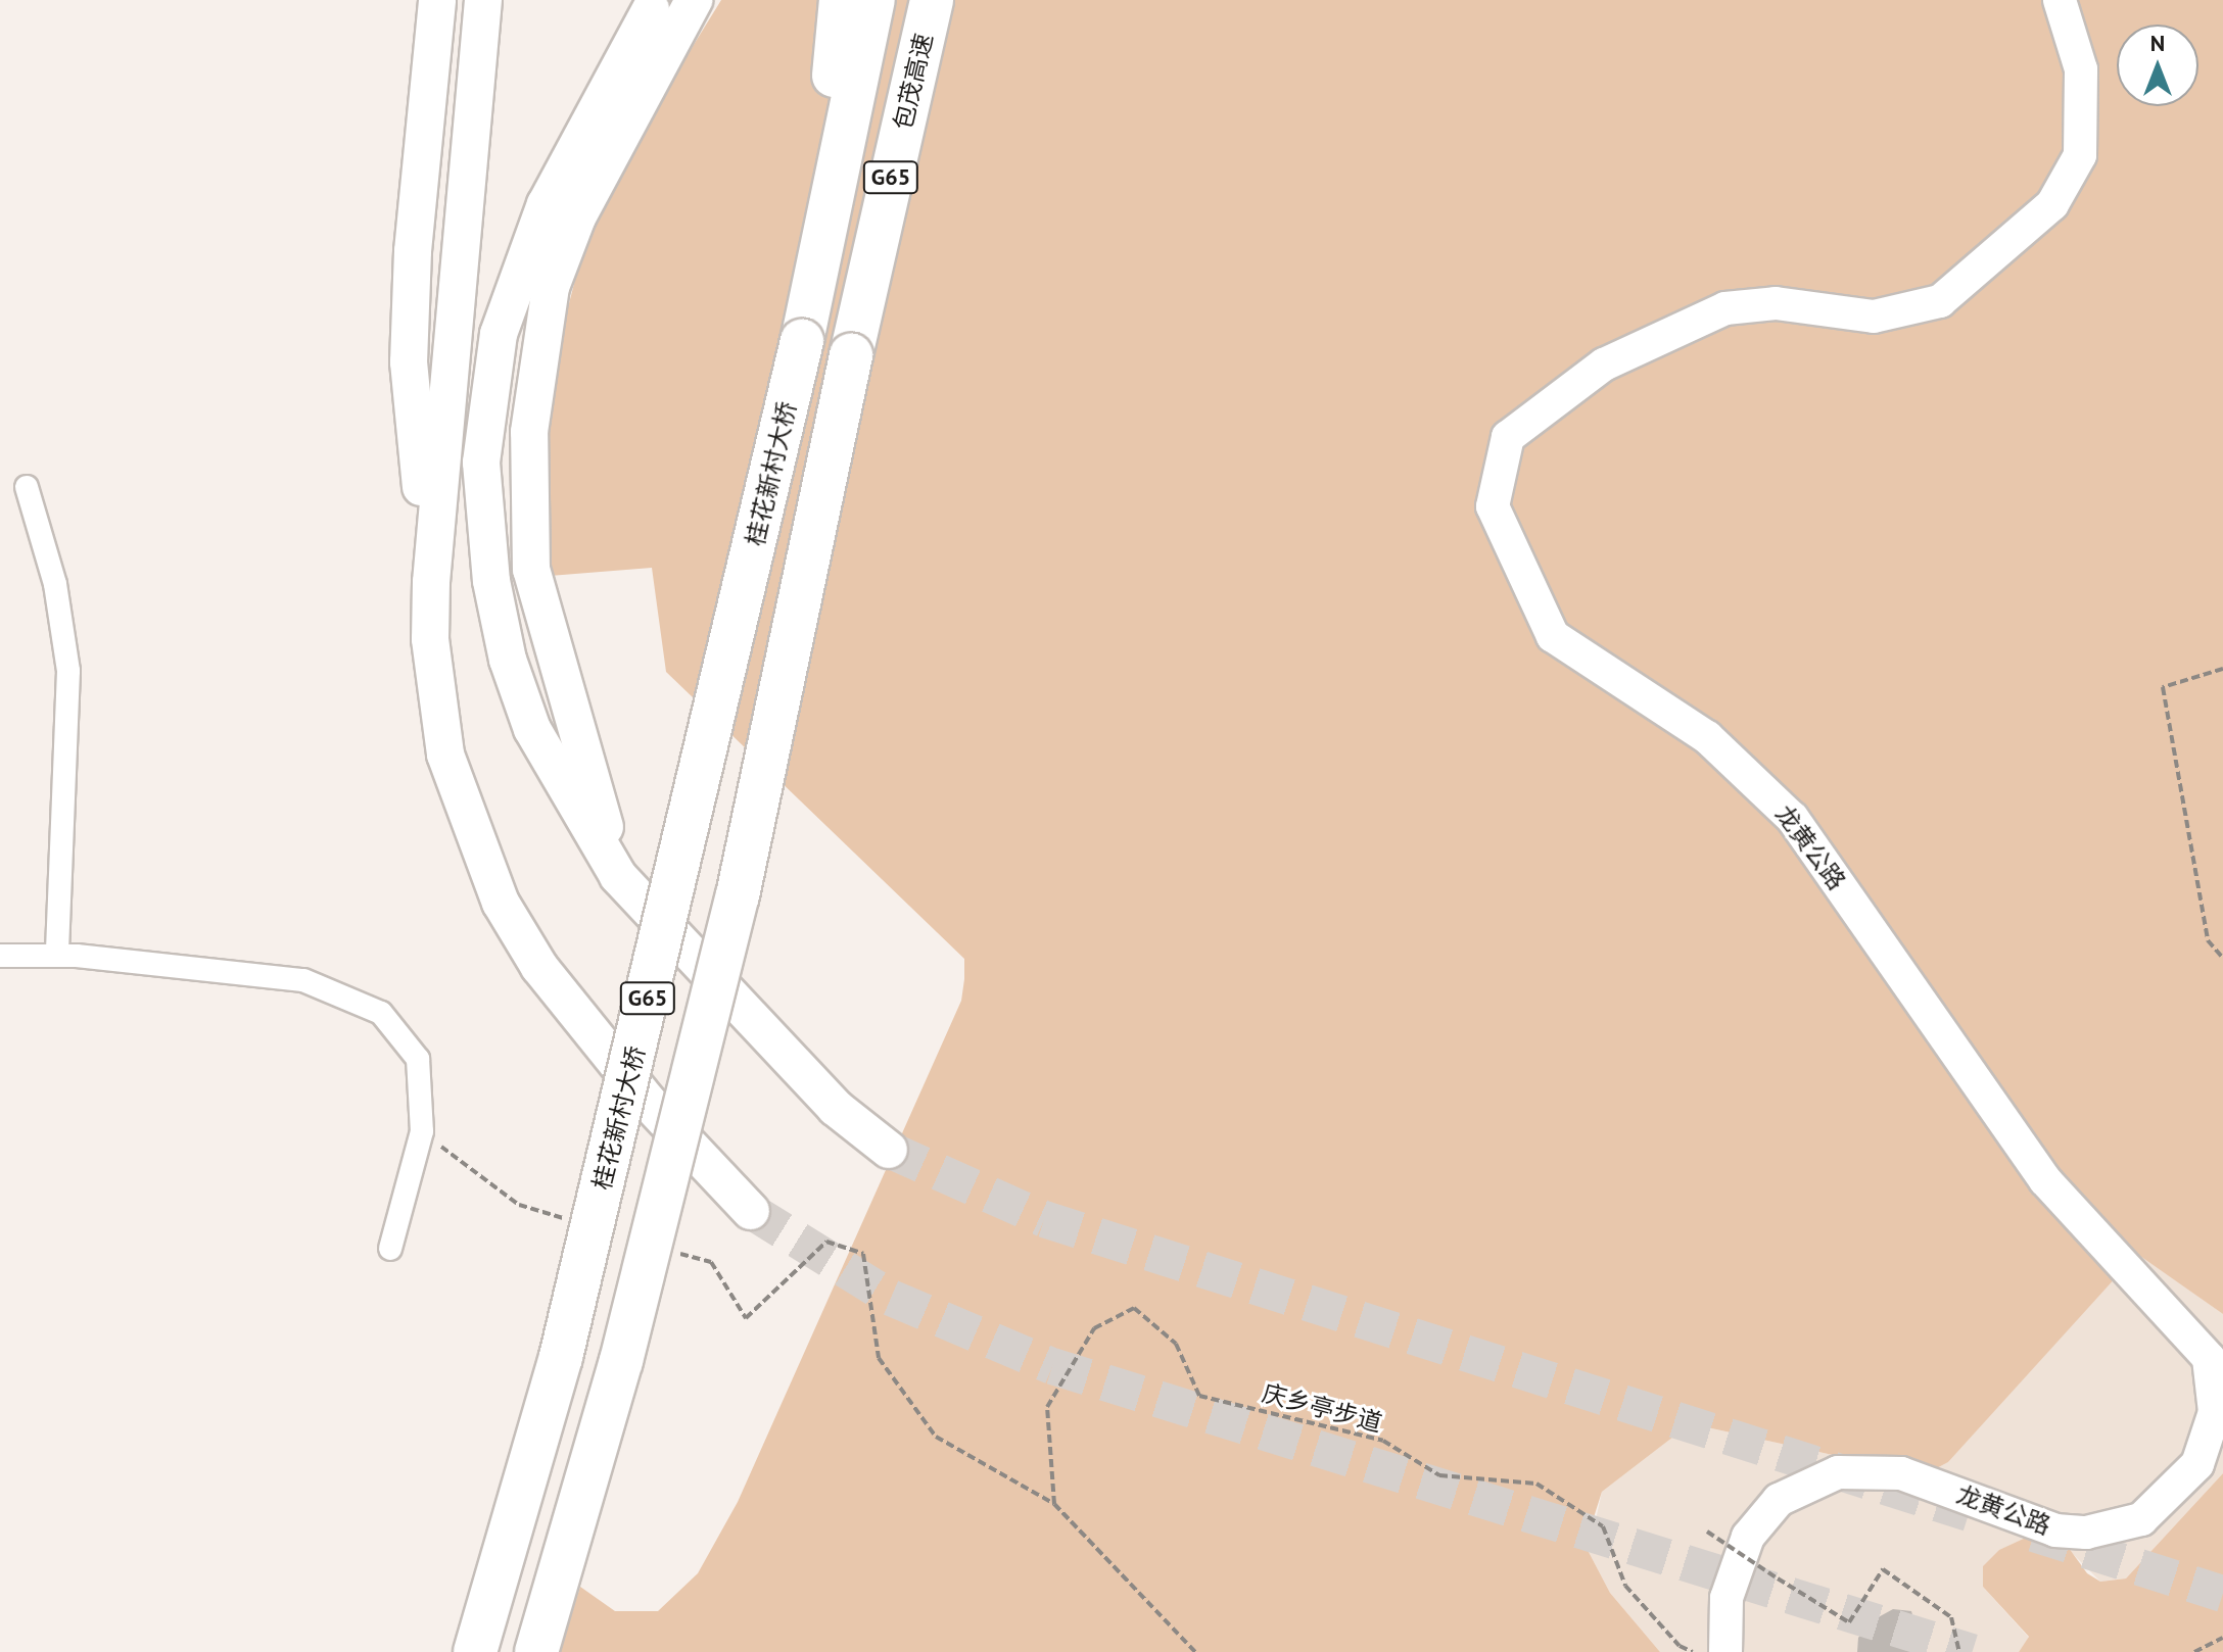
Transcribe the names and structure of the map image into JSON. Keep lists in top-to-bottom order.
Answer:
{
  "streets": {
    "highway": ["包茂高速", "G65", "桂花新村大桥"],
    "main road": ["龙黄公路"],
    "path": ["庆乡亭步道"]
  },
  "crossings": [
    ["G65", "桂花新村大桥"]
  ],
  "north": "top"
}
